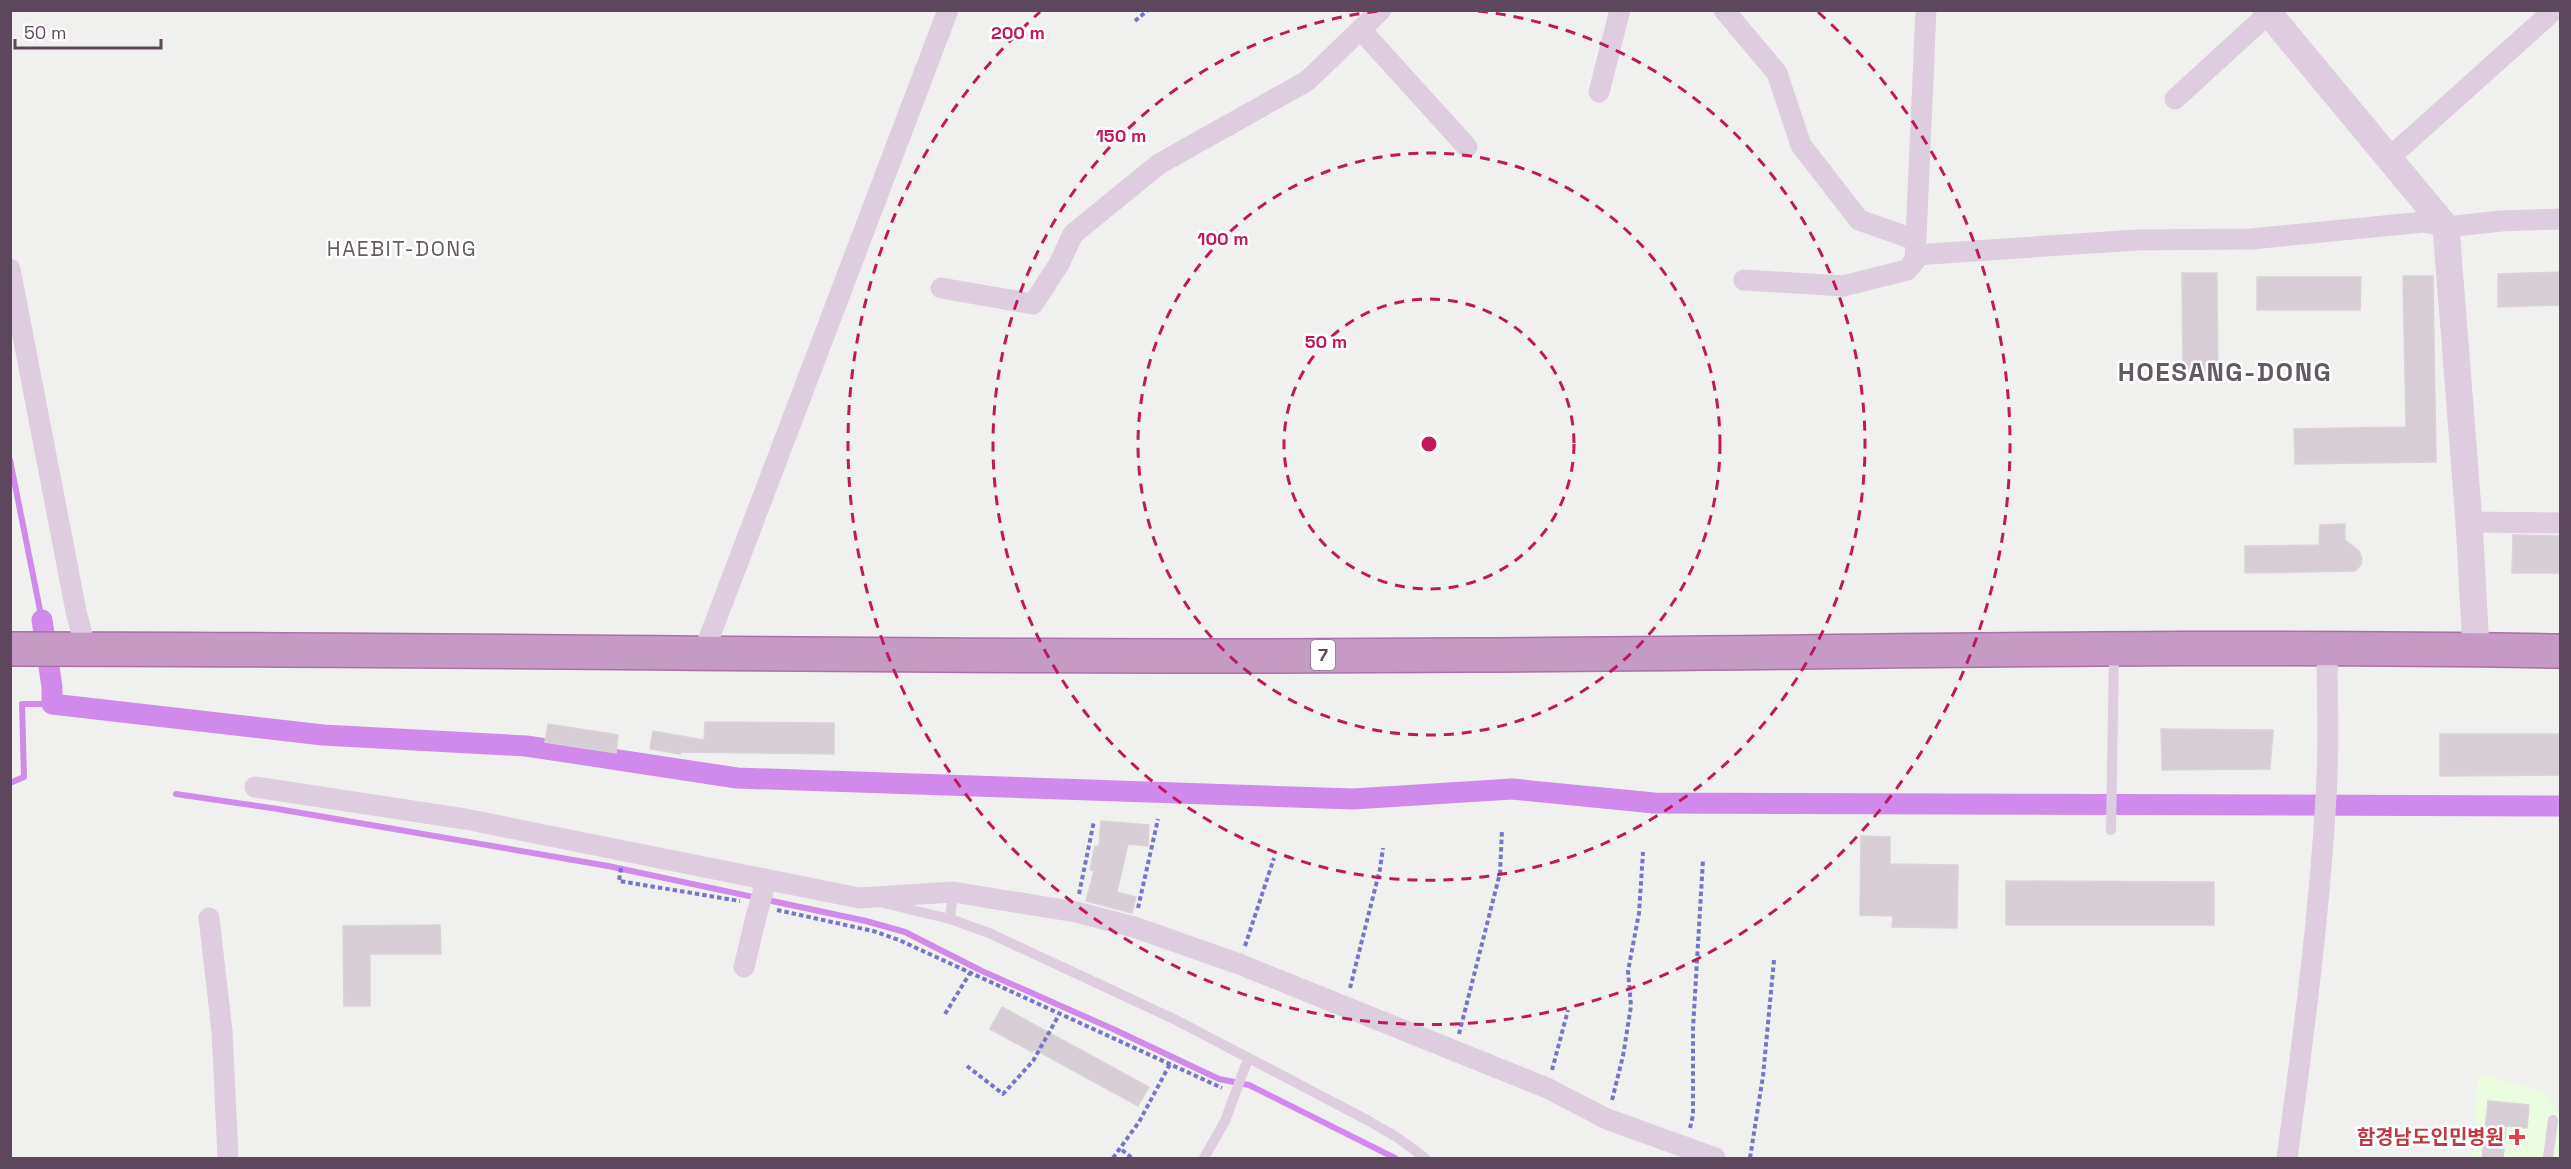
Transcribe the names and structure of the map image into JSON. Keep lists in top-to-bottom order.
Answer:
{
  "streets": {
    "highway": ["7"]
  },
  "districts": ["HAEBIT-DONG", "HOESANG-DONG"],
  "places": {
    "health": ["함경남도인민병원"]
  },
  "scale_bar": "50 m",
  "rings": [
    "200 m",
    "150 m",
    "100 m",
    "50 m"
  ]
}
